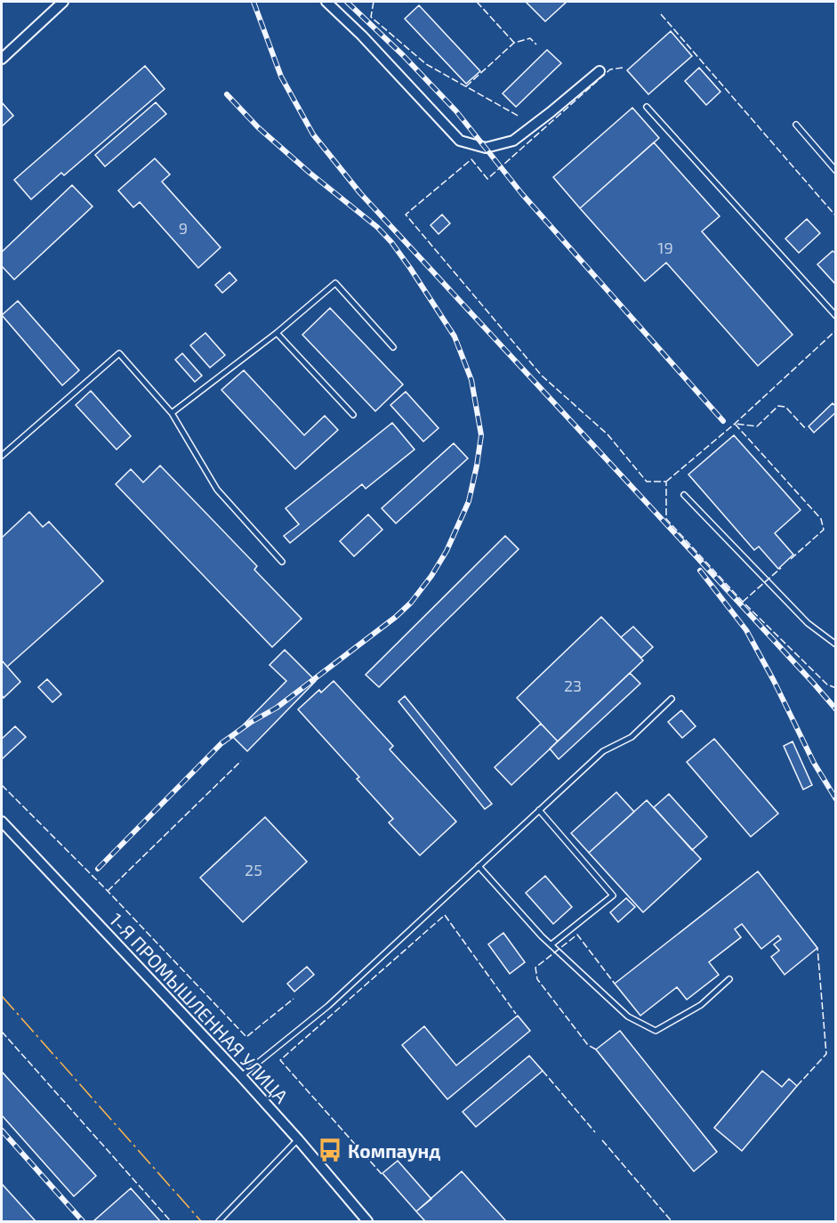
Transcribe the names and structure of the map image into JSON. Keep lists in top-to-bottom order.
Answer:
{
  "streets": {
    "street": ["1-Я ПРОМЫШЛЕННАЯ УЛИЦА"]
  },
  "places": {
    "bus stop": ["Компаунд"]
  },
  "house_numbers": [
    "9",
    "19",
    "23",
    "25"
  ]
}
